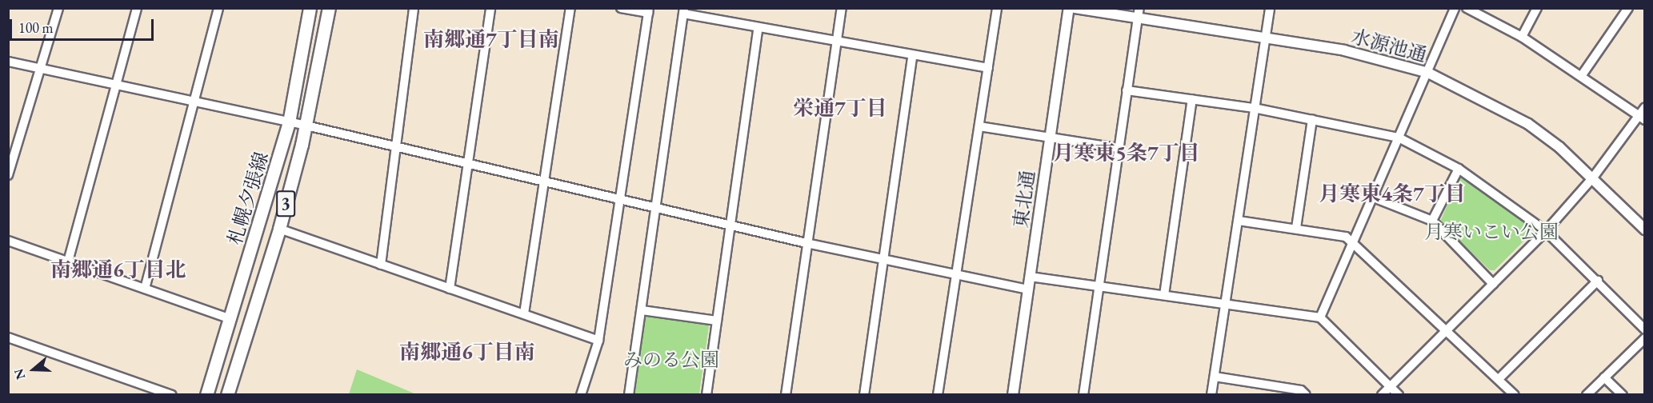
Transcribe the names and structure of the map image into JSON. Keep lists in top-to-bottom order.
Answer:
{
  "streets": {
    "main road": ["札幌夕張線", "3"],
    "street": ["水源池通", "東北通"]
  },
  "districts": [
    "南郷通7丁目南",
    "栄通7丁目",
    "月寒東5条7丁目",
    "月寒東4条7丁目",
    "南郷通6丁目北",
    "南郷通6丁目南"
  ],
  "parks": ["月寒いこい公園", "みのる公園"],
  "scale_bar": "100 m",
  "north": "left"
}
